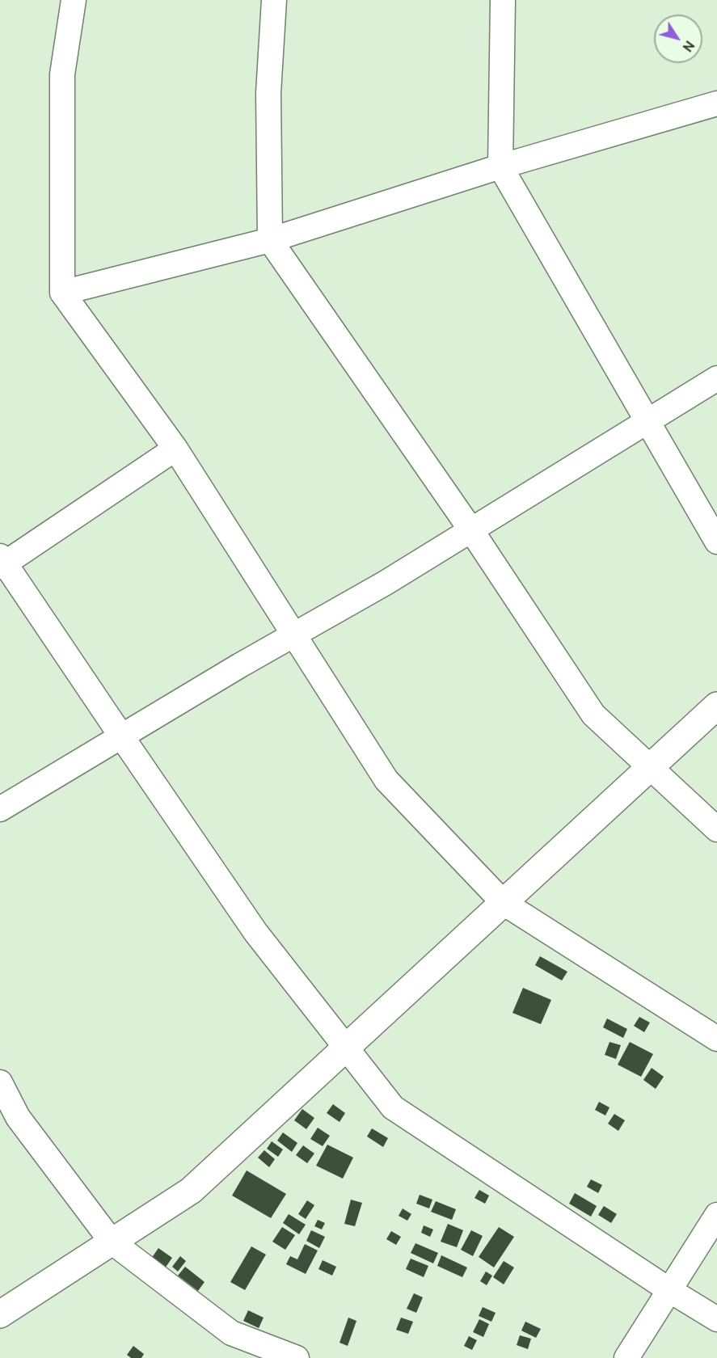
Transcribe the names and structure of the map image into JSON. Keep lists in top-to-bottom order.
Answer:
{
  "north": "bottom right"
}
